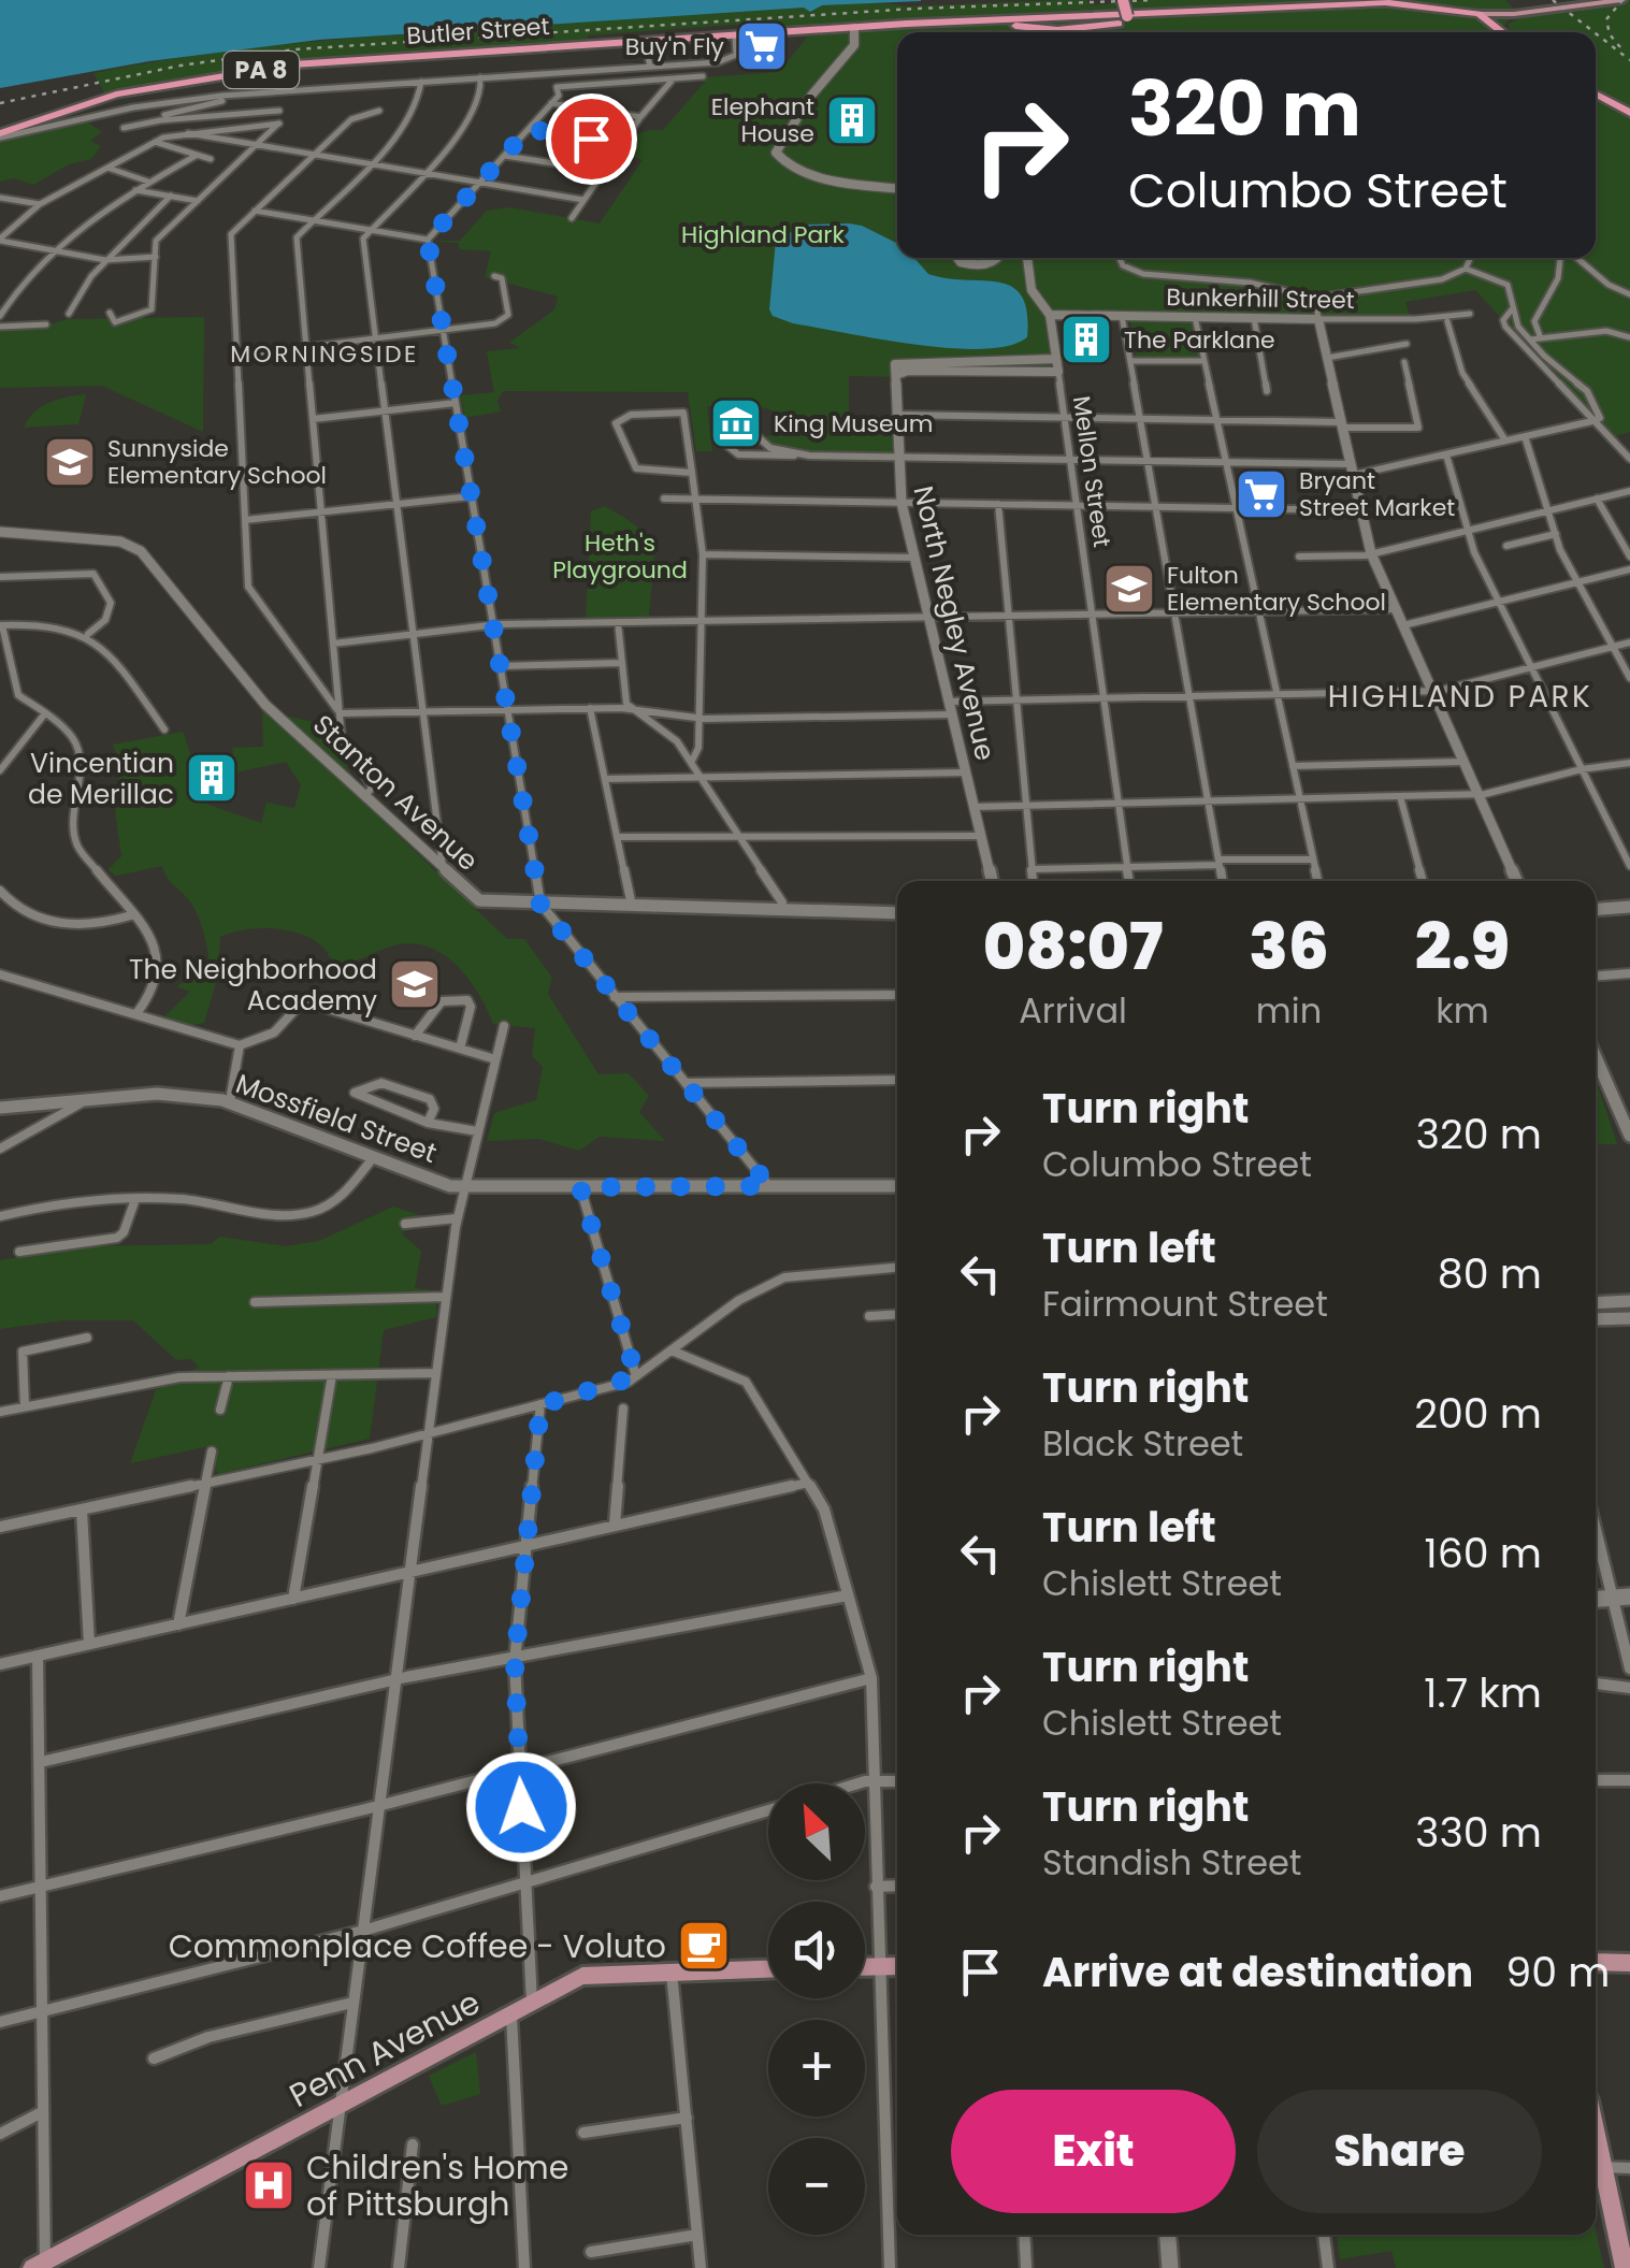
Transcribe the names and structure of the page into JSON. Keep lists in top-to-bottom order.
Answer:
{
  "streets": {
    "highway": ["Butler Street", "PA 8"],
    "main road": [
      "Bunkerhill Street",
      "Mellon Street",
      "North Negley Avenue",
      "Stanton Avenue",
      "Mossfield Street",
      "Penn Avenue"
    ]
  },
  "crossings": [
    ["Bunkerhill Street", "Mellon Street"]
  ],
  "districts": ["MORNINGSIDE", "HIGHLAND PARK"],
  "parks": ["Highland Park", "Heth's Playground"],
  "places": {
    "supermarket": ["Buy'n Fly", "Bryant Street Market"],
    "building": ["Elephant House", "The Parklane", "Vincentian de Merillac"],
    "museum": ["King Museum"],
    "school or university": ["Sunnyside Elementary School", "Fulton Elementary School", "The Neighborhood Academy"],
    "cafe": ["Commonplace Coffee - Voluto"],
    "hospital": ["Children's Home of Pittsburgh"]
  },
  "north": "top left",
  "page": {
    "turn": ["320 m", "Columbo Street"],
    "eta": [
      "08:07",
      "Arrival",
      "36",
      "min",
      "2.9",
      "km"
    ],
    "list": [
      {
        "name": "Turn right",
        "note": "Columbo Street",
        "value": "320 m"
      },
      {
        "name": "Turn left",
        "note": "Fairmount Street",
        "value": "80 m"
      },
      {
        "name": "Turn right",
        "note": "Black Street",
        "value": "200 m"
      },
      {
        "name": "Turn left",
        "note": "Chislett Street",
        "value": "160 m"
      },
      {
        "name": "Turn right",
        "note": "Chislett Street",
        "value": "1.7 km"
      },
      {
        "name": "Turn right",
        "note": "Standish Street",
        "value": "330 m"
      },
      {
        "name": "Arrive at destination",
        "value": "90 m"
      }
    ],
    "map_buttons": ["+", "−"],
    "buttons": ["Exit", "Share"]
  }
}
